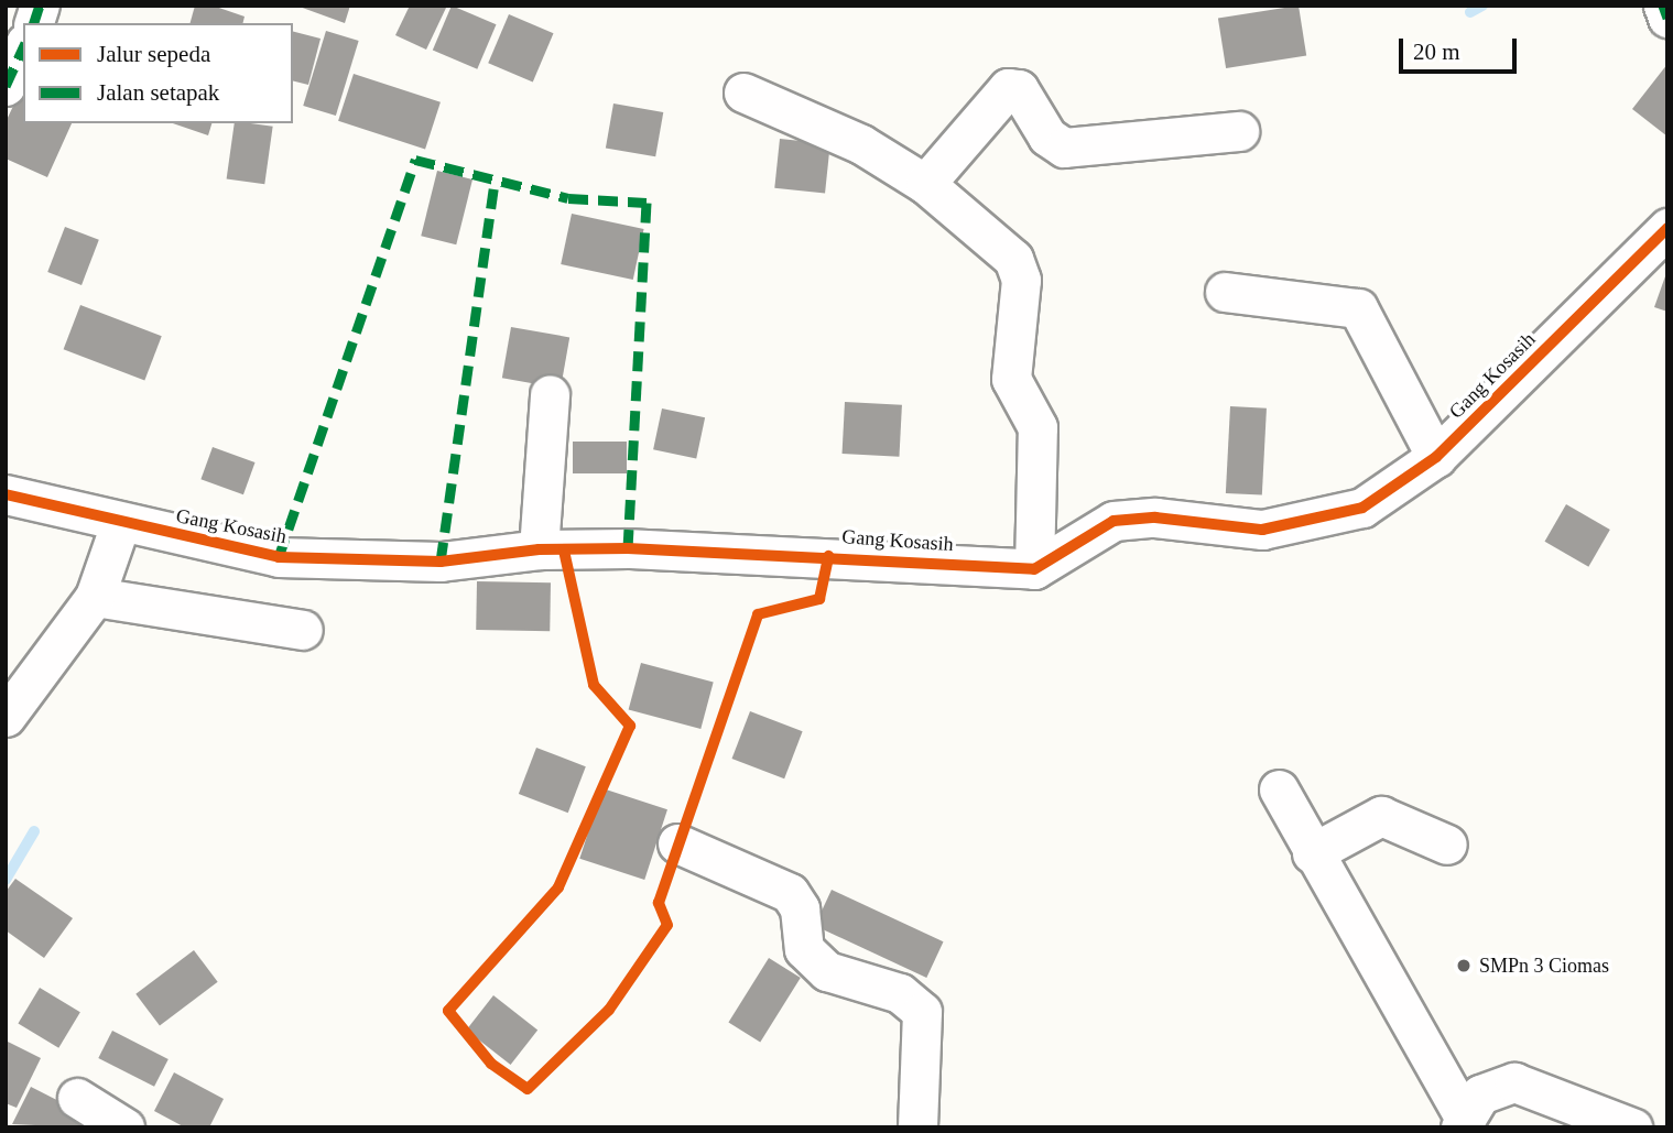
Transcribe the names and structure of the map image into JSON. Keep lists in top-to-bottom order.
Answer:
{
  "streets": {
    "street": ["Gang Kosasih"]
  },
  "places": ["SMPn 3 Ciomas"],
  "legend": ["Jalur sepeda", "Jalan setapak"],
  "scale_bar": "20 m"
}
